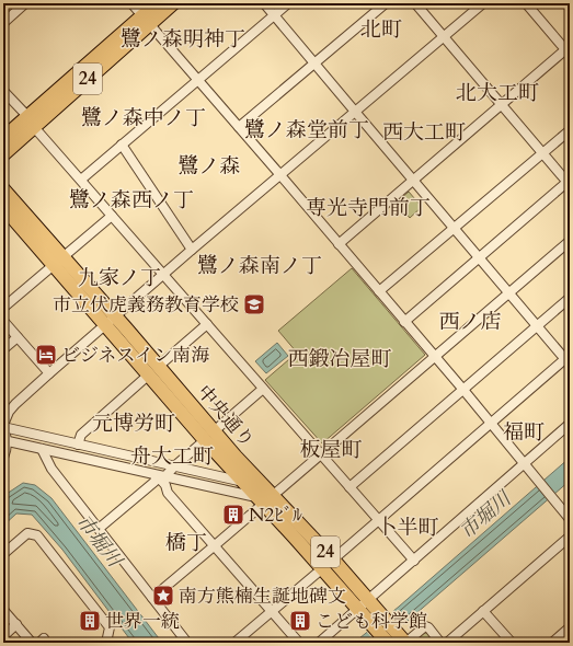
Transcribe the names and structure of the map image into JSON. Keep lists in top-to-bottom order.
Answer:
{
  "streets": {
    "highway": ["24", "中央通り"]
  },
  "crossings": [
    ["24", "中央通り"]
  ],
  "districts": [
    "北町",
    "鷺ノ森明神丁",
    "北大工町",
    "鷺ノ森中ノ丁",
    "鷺ノ森堂前丁",
    "西大工町",
    "鷺ノ森",
    "鷺ノ森西ノ丁",
    "専光寺門前丁",
    "鷺ノ森南ノ丁",
    "九家ノ丁",
    "西ノ店",
    "西鍛冶屋町",
    "元博労町",
    "福町",
    "板屋町",
    "舟大工町",
    "卜半町",
    "橋丁"
  ],
  "water": ["市堀川"],
  "places": {
    "school or university": ["市立伏虎義務教育学校"],
    "hotel": ["ビジネスイン南海"],
    "building": ["N2ﾋﾞﾙ", "世界一統", "こども科学館"],
    "place": ["南方熊楠生誕地碑文"]
  }
}
